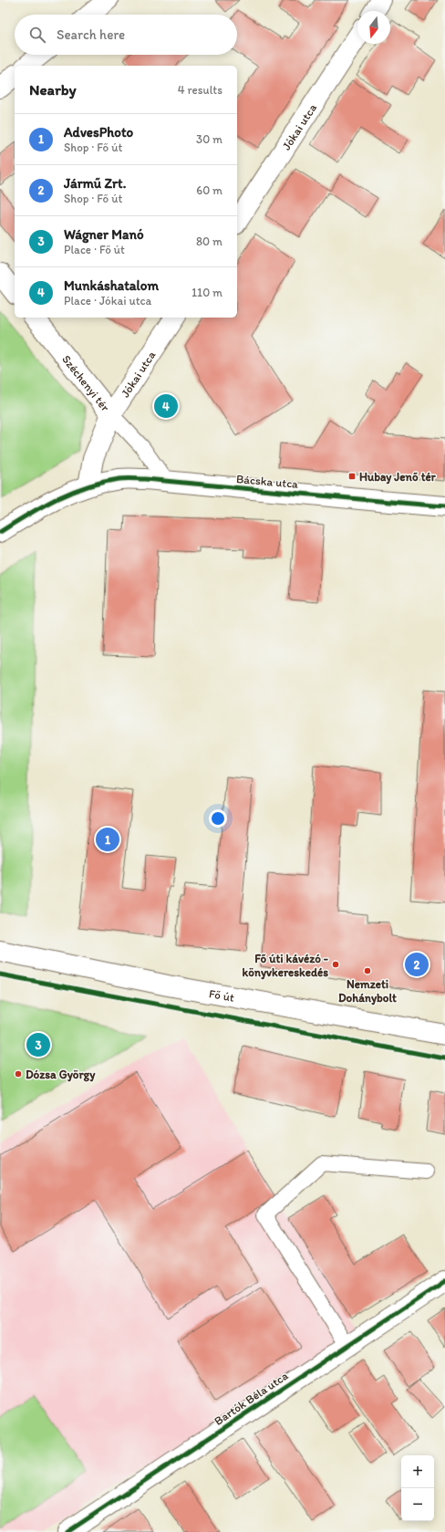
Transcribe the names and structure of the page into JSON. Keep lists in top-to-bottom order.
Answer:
{
  "streets": {
    "street": [
      "Jókai utca",
      "Széchenyi tér",
      "Bácska utca",
      "Fő út",
      "Bartók Béla utca"
    ]
  },
  "crossings": [
    ["Jókai utca", "Széchenyi tér"],
    ["Széchenyi tér", "Bácska utca"]
  ],
  "places": {
    "transit": ["Hubay Jenő tér"],
    "other": ["Fő úti kávézó - könyvkereskedés", "Nemzeti Dohánybolt", "Dózsa György"]
  },
  "north": "bottom",
  "page": {
    "search": "Search here",
    "heading": ["Nearby", "4 results"],
    "list": [
      {
        "mark": "1",
        "name": "AdvesPhoto",
        "note": "Shop · Fő út",
        "value": "30 m"
      },
      {
        "mark": "2",
        "name": "Jármű Zrt.",
        "note": "Shop · Fő út",
        "value": "60 m"
      },
      {
        "mark": "3",
        "name": "Wágner Manó",
        "note": "Place · Fő út",
        "value": "80 m"
      },
      {
        "mark": "4",
        "name": "Munkáshatalom",
        "note": "Place · Jókai utca",
        "value": "110 m"
      }
    ],
    "pins": [
      "4",
      "1",
      "2",
      "3"
    ],
    "map_buttons": ["+", "−"]
  }
}
